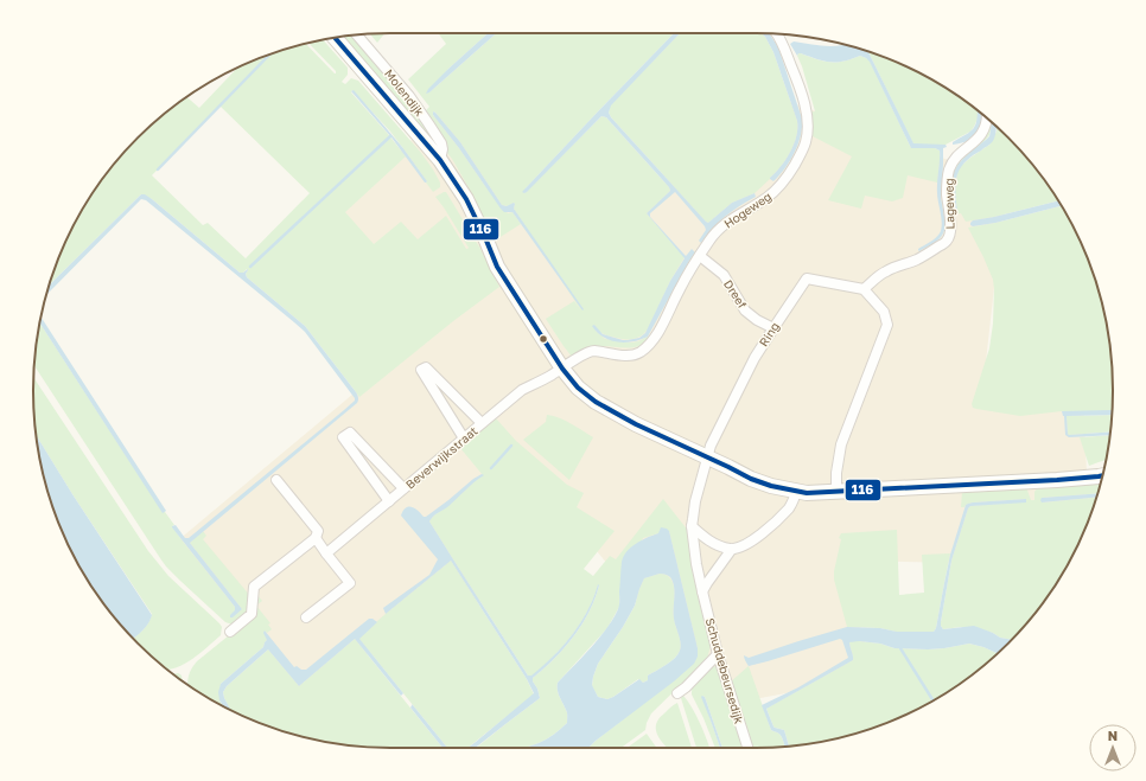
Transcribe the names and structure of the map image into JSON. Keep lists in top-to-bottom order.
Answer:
{
  "streets": {
    "main road": ["Molendijk"],
    "street": [
      "Lageweg",
      "Hogeweg",
      "Dreef",
      "Ring",
      "Beverwijkstraat",
      "Schuddebeursedijk"
    ]
  },
  "crossings": [
    ["Molendijk", "Hogeweg"],
    ["Molendijk", "Ring"],
    ["Molendijk", "Beverwijkstraat"],
    ["Lageweg", "Ring"],
    ["Hogeweg", "Dreef"],
    ["Hogeweg", "Beverwijkstraat"],
    ["Dreef", "Ring"],
    ["Ring", "Schuddebeursedijk"]
  ],
  "lines": ["transit line 116"],
  "north": "top"
}
